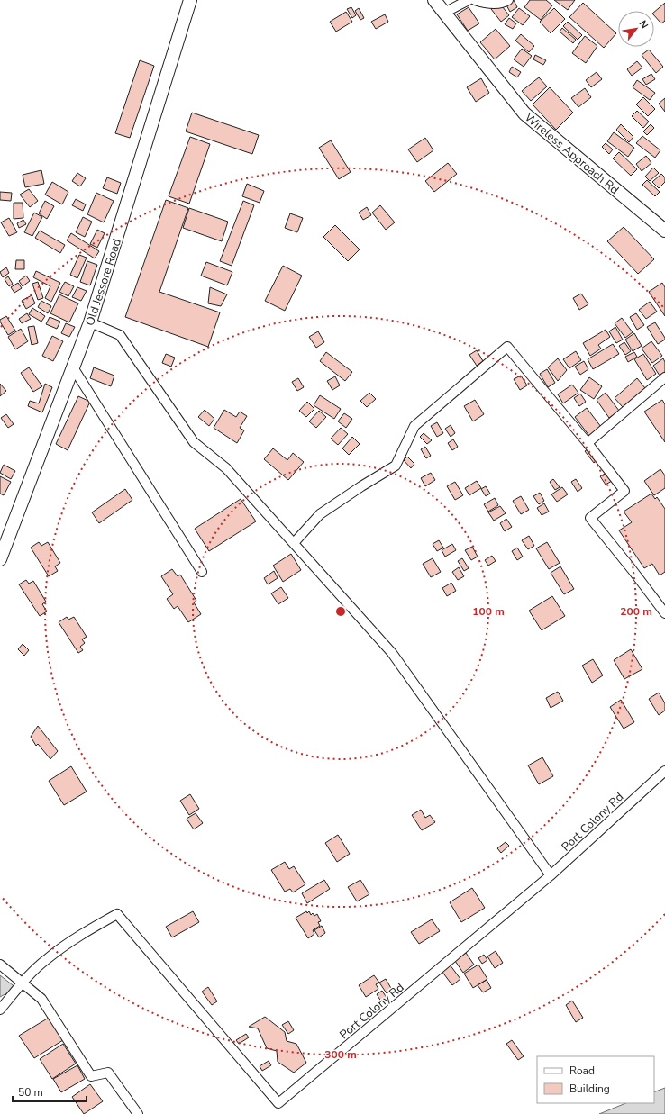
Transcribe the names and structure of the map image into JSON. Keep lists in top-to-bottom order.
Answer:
{
  "streets": {
    "main road": ["Wireless Approach Rd", "Old Jessore Road"],
    "street": ["Port Colony Rd"]
  },
  "legend": ["Road", "Building"],
  "scale_bar": "50 m",
  "north": "top right",
  "rings": ["100 m", "200 m", "300 m"]
}
